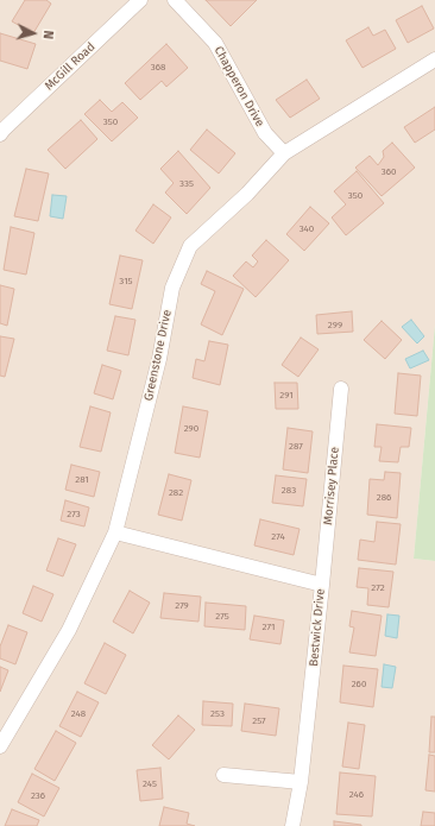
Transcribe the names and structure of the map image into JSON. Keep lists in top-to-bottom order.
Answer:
{
  "streets": {
    "street": [
      "McGill Road",
      "Chapperon Drive",
      "Greenstone Drive",
      "Morrisey Place",
      "Bestwick Drive"
    ]
  },
  "crossings": [
    ["Chapperon Drive", "Greenstone Drive"],
    ["Greenstone Drive", "Bestwick Drive"],
    ["Morrisey Place", "Bestwick Drive"]
  ],
  "house_numbers": [
    "368",
    "350",
    "360",
    "335",
    "350",
    "340",
    "315",
    "299",
    "291",
    "290",
    "287",
    "281",
    "283",
    "282",
    "286",
    "273",
    "274",
    "272",
    "279",
    "275",
    "271",
    "260",
    "248",
    "253",
    "257",
    "245",
    "246",
    "236"
  ],
  "north": "right"
}
